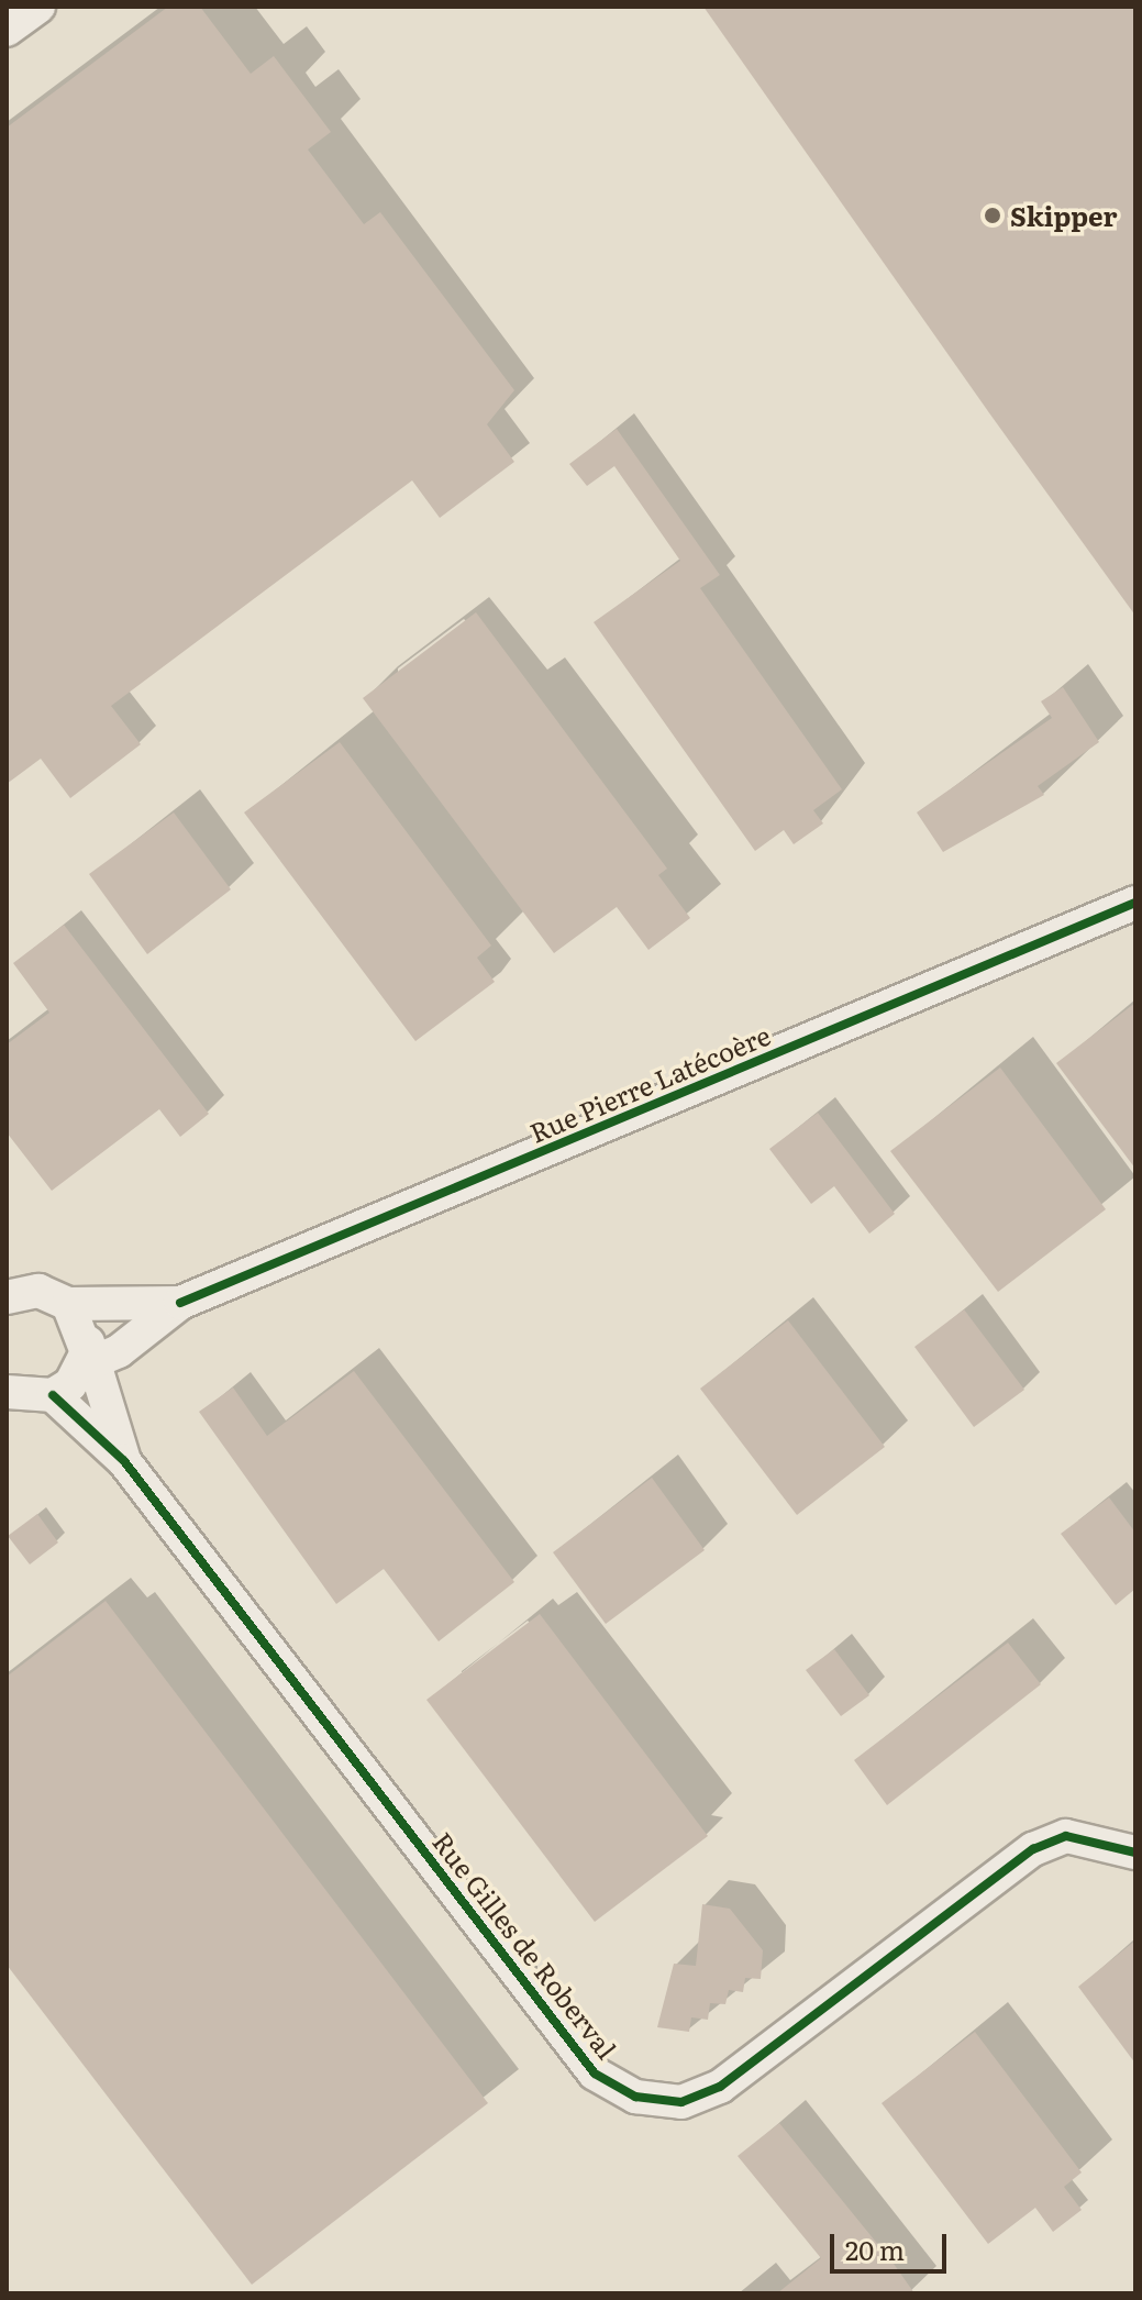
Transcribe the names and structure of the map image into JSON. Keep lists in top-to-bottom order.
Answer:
{
  "streets": {
    "street": ["Rue Pierre Latécoère", "Rue Gilles de Roberval"]
  },
  "crossings": [
    ["Rue Pierre Latécoère", "Rue Gilles de Roberval"]
  ],
  "places": ["Skipper"],
  "scale_bar": "20 m"
}
